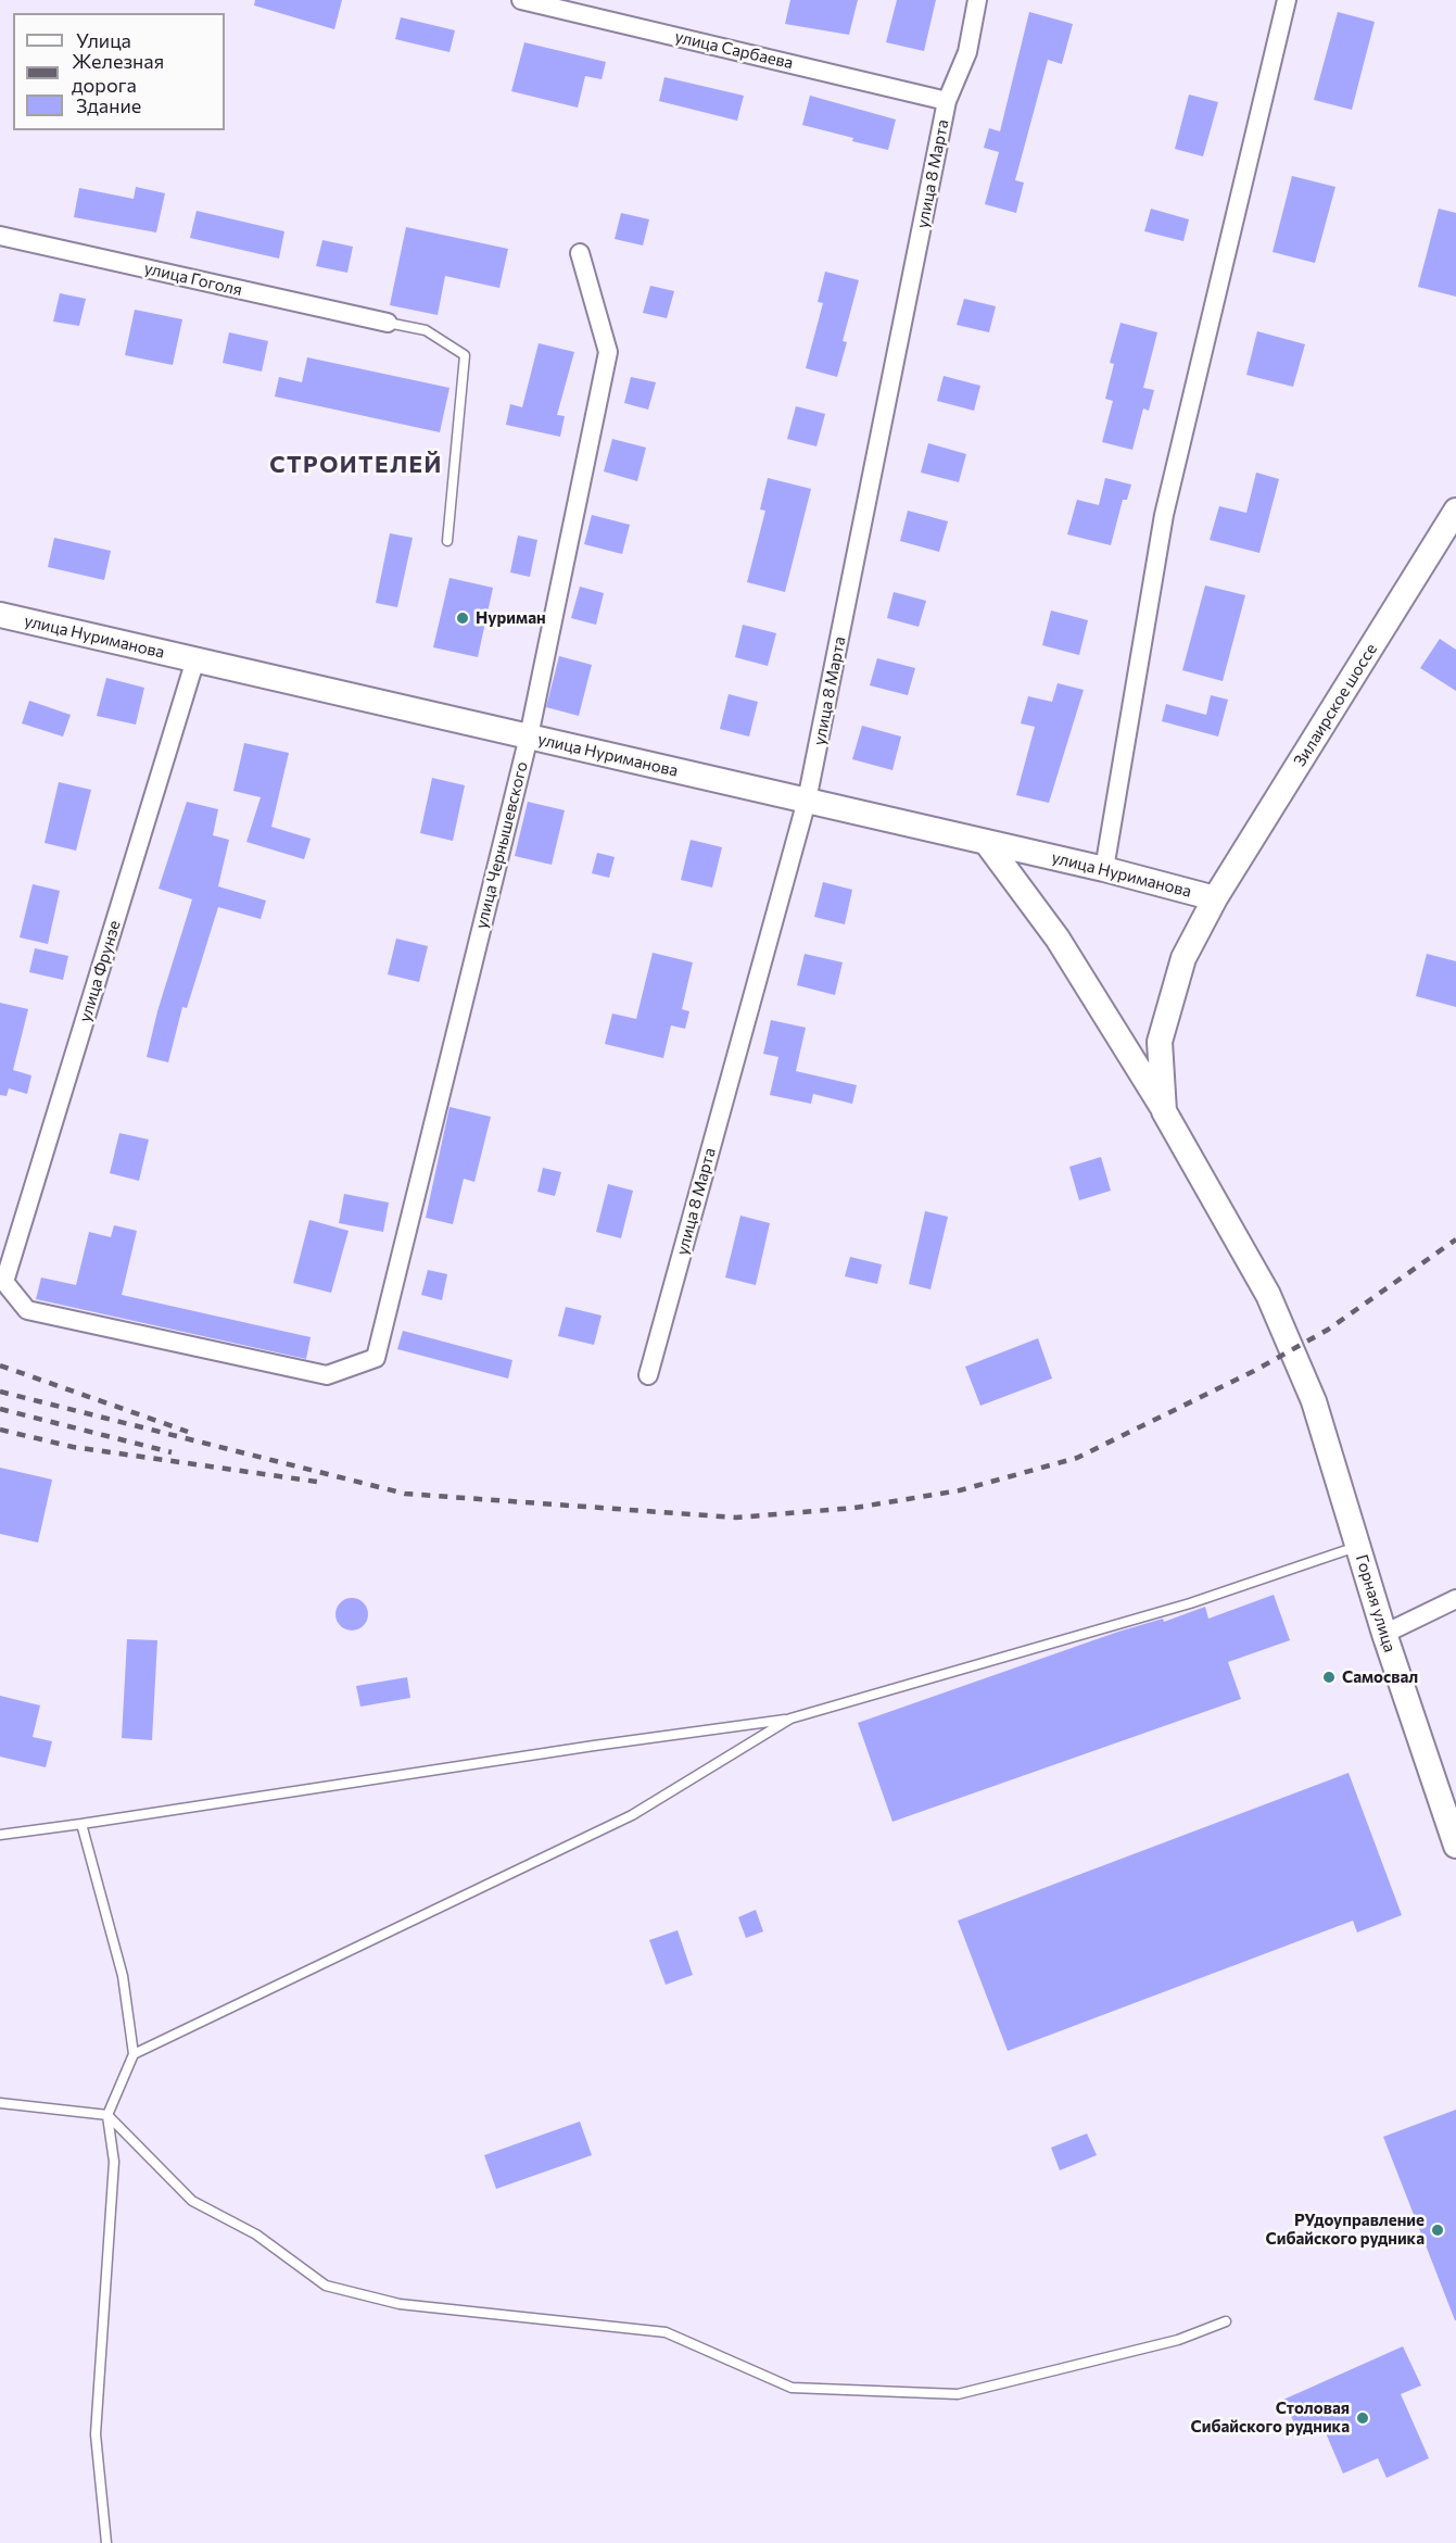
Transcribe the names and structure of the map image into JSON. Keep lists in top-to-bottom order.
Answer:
{
  "streets": {
    "main road": ["улица Нуриманова", "Зилаирское шоссе", "Горная улица"],
    "street": [
      "улица Сарбаева",
      "улица 8 Марта",
      "улица Гоголя",
      "улица Чернышевского",
      "улица Фрунзе"
    ]
  },
  "crossings": [
    ["улица Сарбаева", "улица 8 Марта"],
    ["улица 8 Марта", "улица Нуриманова"],
    ["улица Нуриманова", "Зилаирское шоссе"],
    ["улица Нуриманова", "улица Чернышевского"],
    ["улица Нуриманова", "улица Фрунзе"],
    ["улица Нуриманова", "Горная улица"],
    ["Зилаирское шоссе", "Горная улица"],
    ["улица Чернышевского", "улица Фрунзе"]
  ],
  "districts": ["СТРОИТЕЛЕЙ"],
  "places": [
    "Нуриман",
    "Самосвал",
    "РУдоуправление Сибайского рудника",
    "Столовая Сибайского рудника"
  ],
  "legend": ["Улица", "Железная дорога", "Здание"]
}
